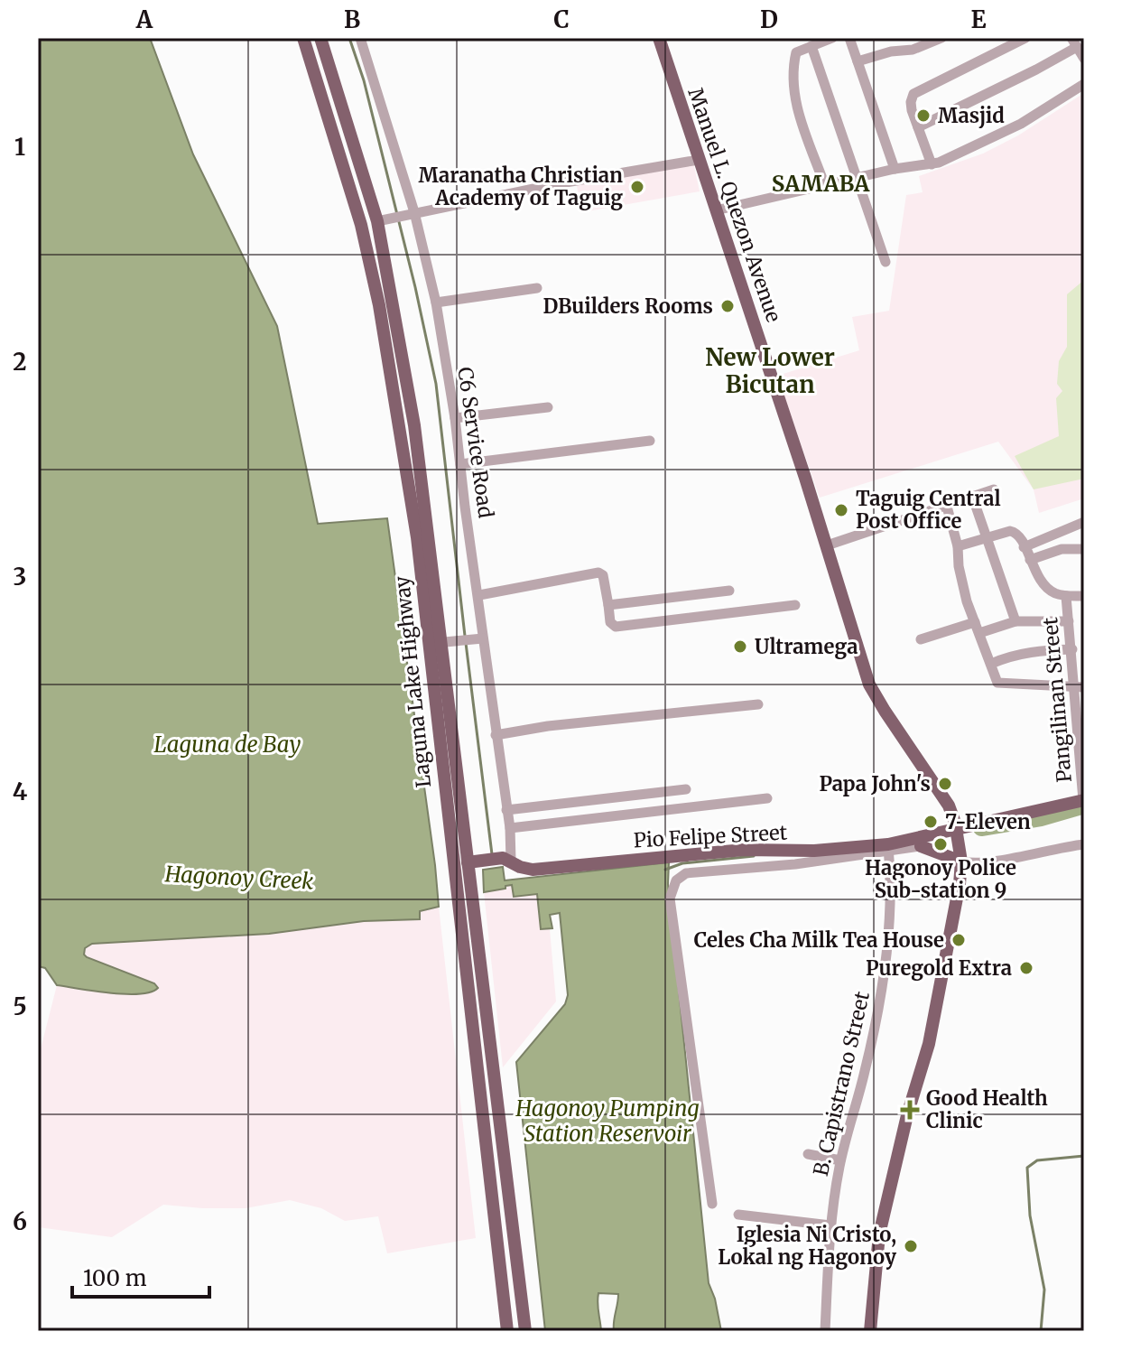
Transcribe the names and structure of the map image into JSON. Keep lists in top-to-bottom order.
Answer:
{
  "streets": {
    "main road": ["Manuel L. Quezon Avenue", "Laguna Lake Highway", "Pio Felipe Street"],
    "street": ["C6 Service Road", "Pangilinan Street", "B. Capistrano Street"]
  },
  "crossings": [
    ["Manuel L. Quezon Avenue", "Pio Felipe Street"],
    ["C6 Service Road", "Pio Felipe Street"],
    ["Laguna Lake Highway", "Pio Felipe Street"],
    ["Pangilinan Street", "Pio Felipe Street"],
    ["Pio Felipe Street", "B. Capistrano Street"]
  ],
  "districts": ["SAMABA", "New Lower Bicutan"],
  "water": ["Laguna de Bay", "Hagonoy Creek", "Hagonoy Pumping Station Reservoir"],
  "places": {
    "other": [
      "Masjid",
      "Maranatha Christian Academy of Taguig",
      "DBuilders Rooms",
      "Taguig Central Post Office",
      "Ultramega",
      "Papa John's",
      "7-Eleven",
      "Hagonoy Police Sub-station 9",
      "Celes Cha Milk Tea House",
      "Puregold Extra",
      "Iglesia Ni Cristo, Lokal ng Hagonoy"
    ],
    "health": ["Good Health Clinic"]
  },
  "scale_bar": "100 m",
  "grid": {
    "columns": [
      "A",
      "B",
      "C",
      "D",
      "E"
    ],
    "rows": [
      "1",
      "2",
      "3",
      "4",
      "5",
      "6"
    ]
  }
}
